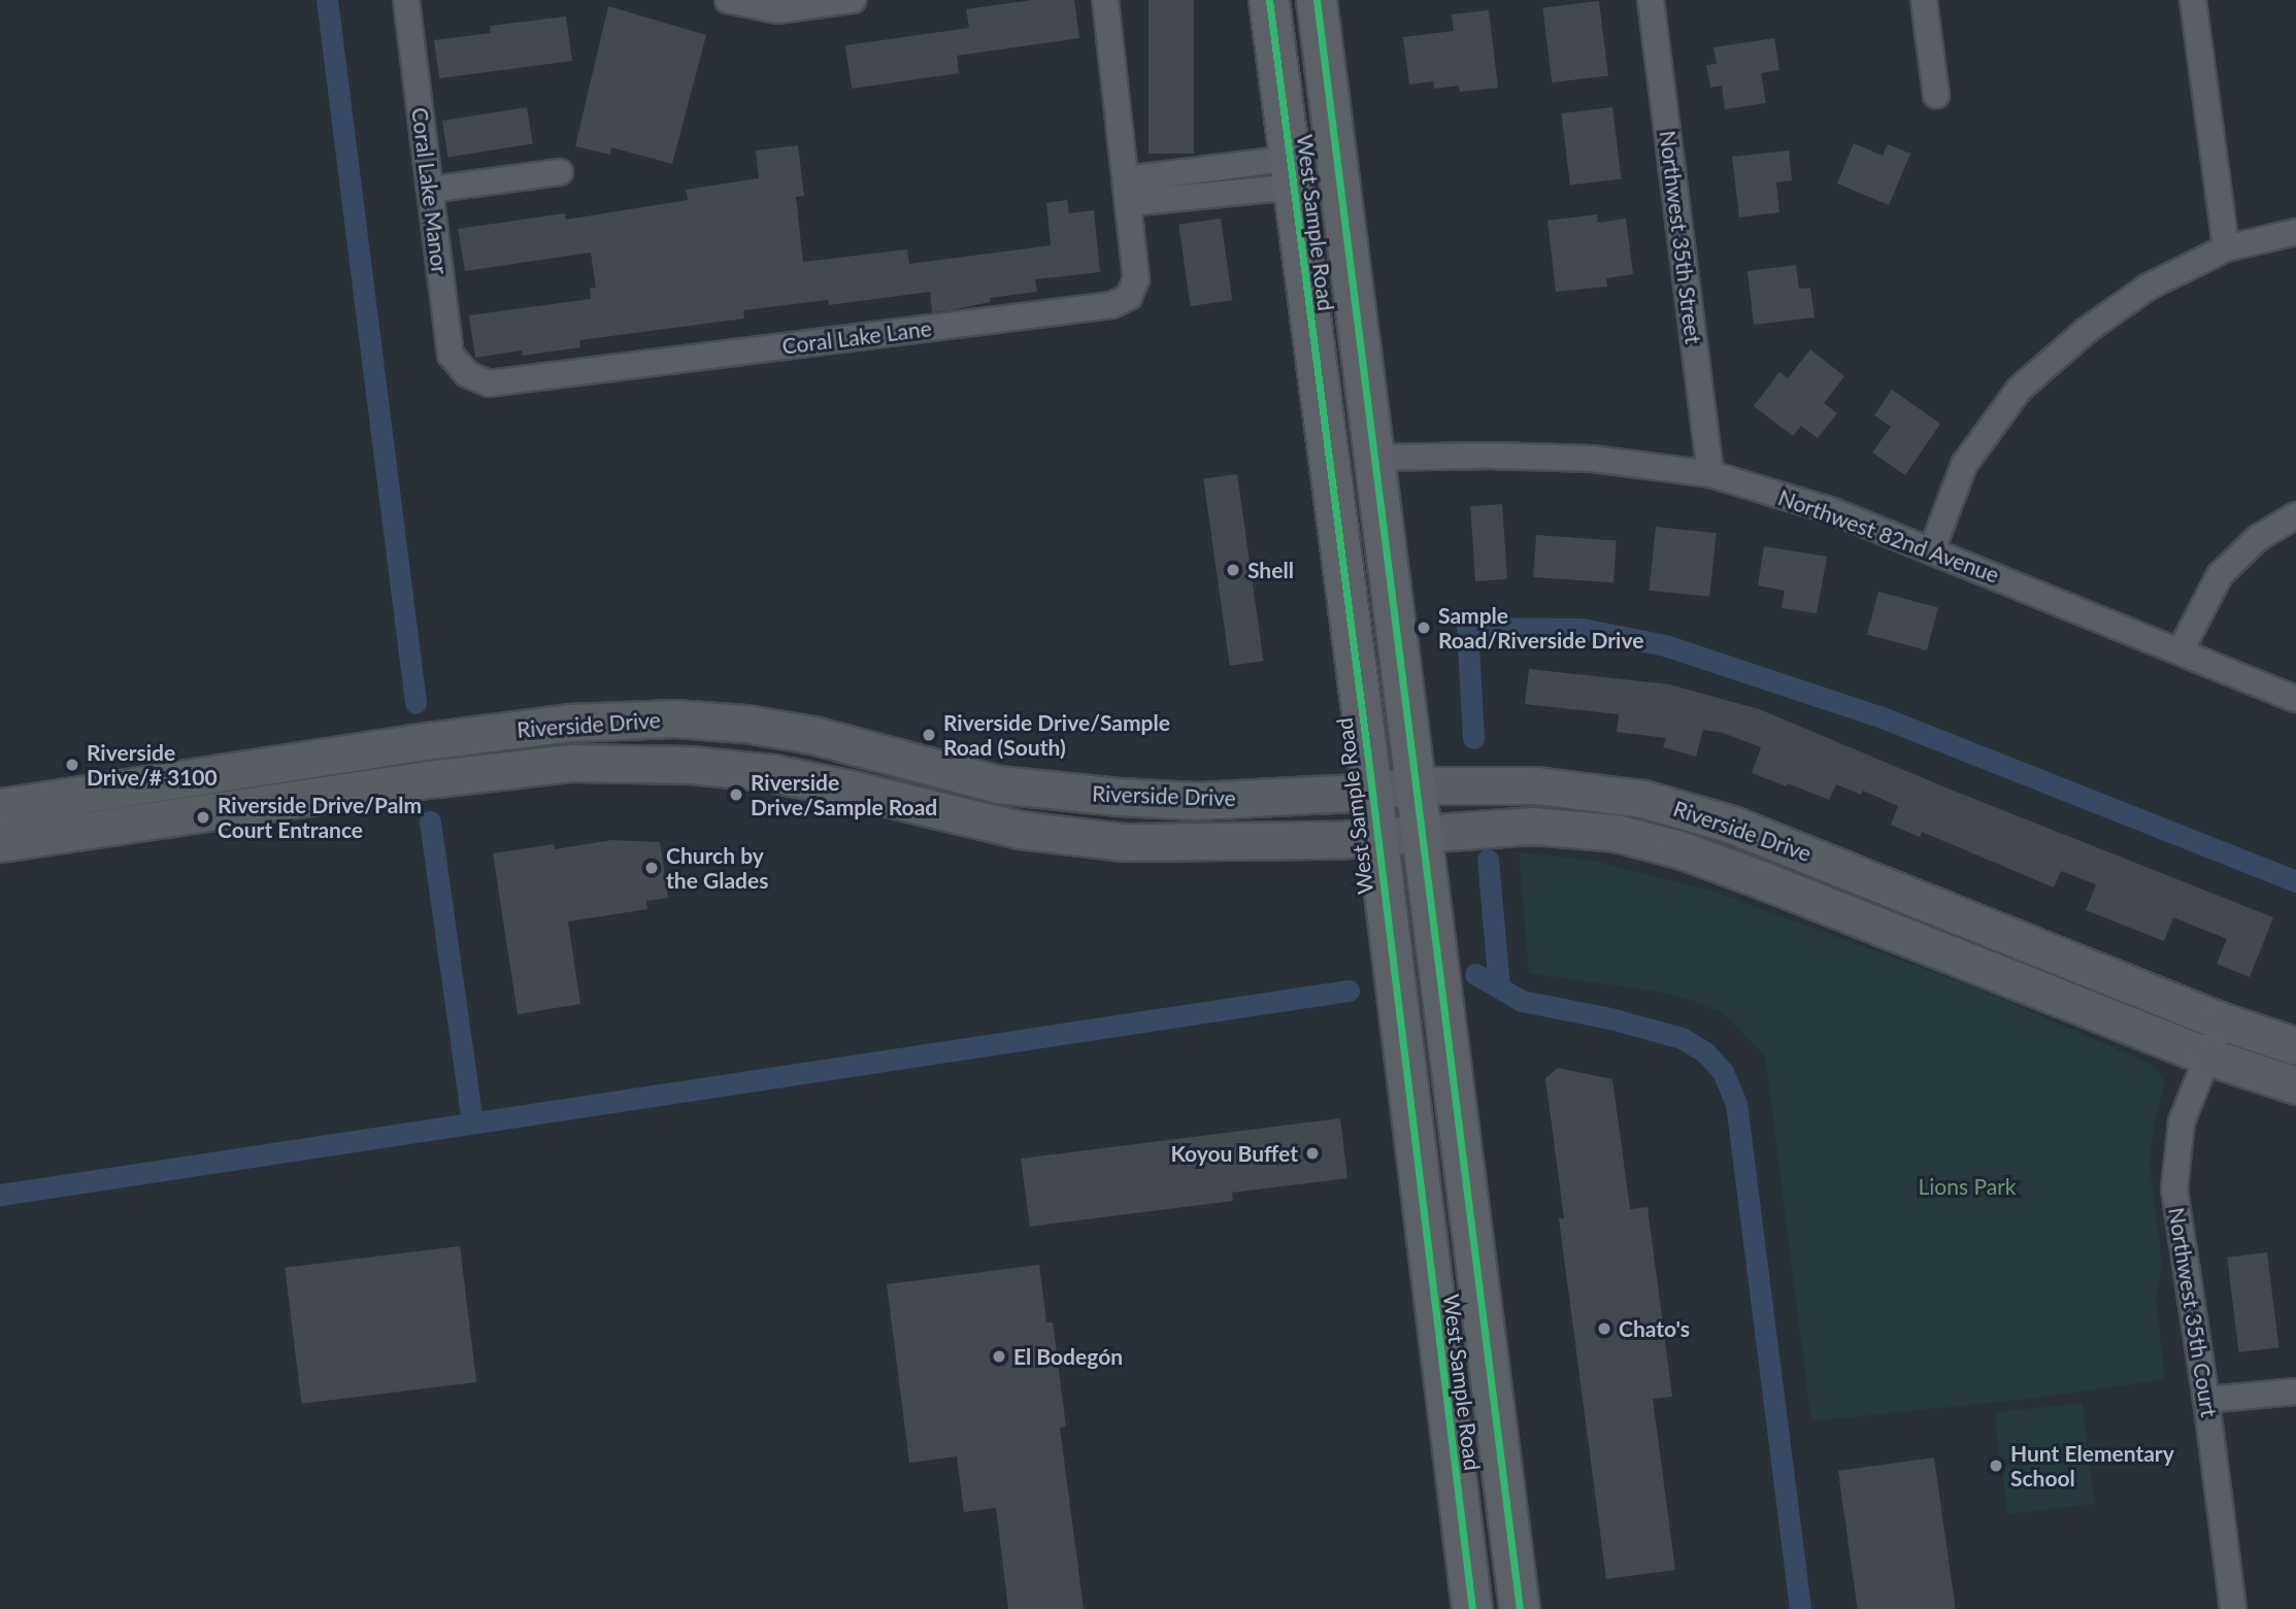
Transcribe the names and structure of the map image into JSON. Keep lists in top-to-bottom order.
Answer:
{
  "streets": {
    "main road": ["West Sample Road"],
    "street": [
      "Coral Lake Manor",
      "Northwest 35th Street",
      "Coral Lake Lane",
      "Northwest 82nd Avenue",
      "Riverside Drive",
      "Northwest 35th Court"
    ]
  },
  "crossings": [
    ["Coral Lake Manor", "Coral Lake Lane"],
    ["West Sample Road", "Northwest 82nd Avenue"],
    ["West Sample Road", "Riverside Drive"],
    ["Northwest 35th Street", "Northwest 82nd Avenue"],
    ["Riverside Drive", "Northwest 35th Court"]
  ],
  "parks": ["Lions Park"],
  "places": [
    "Shell",
    "Sample Road/Riverside Drive",
    "Riverside Drive/Sample Road (South)",
    "Riverside Drive/# 3100",
    "Riverside Drive/Sample Road",
    "Riverside Drive/Palm Court Entrance",
    "Church by the Glades",
    "Koyou Buffet",
    "Chato's",
    "El Bodegón",
    "Hunt Elementary School"
  ]
}
